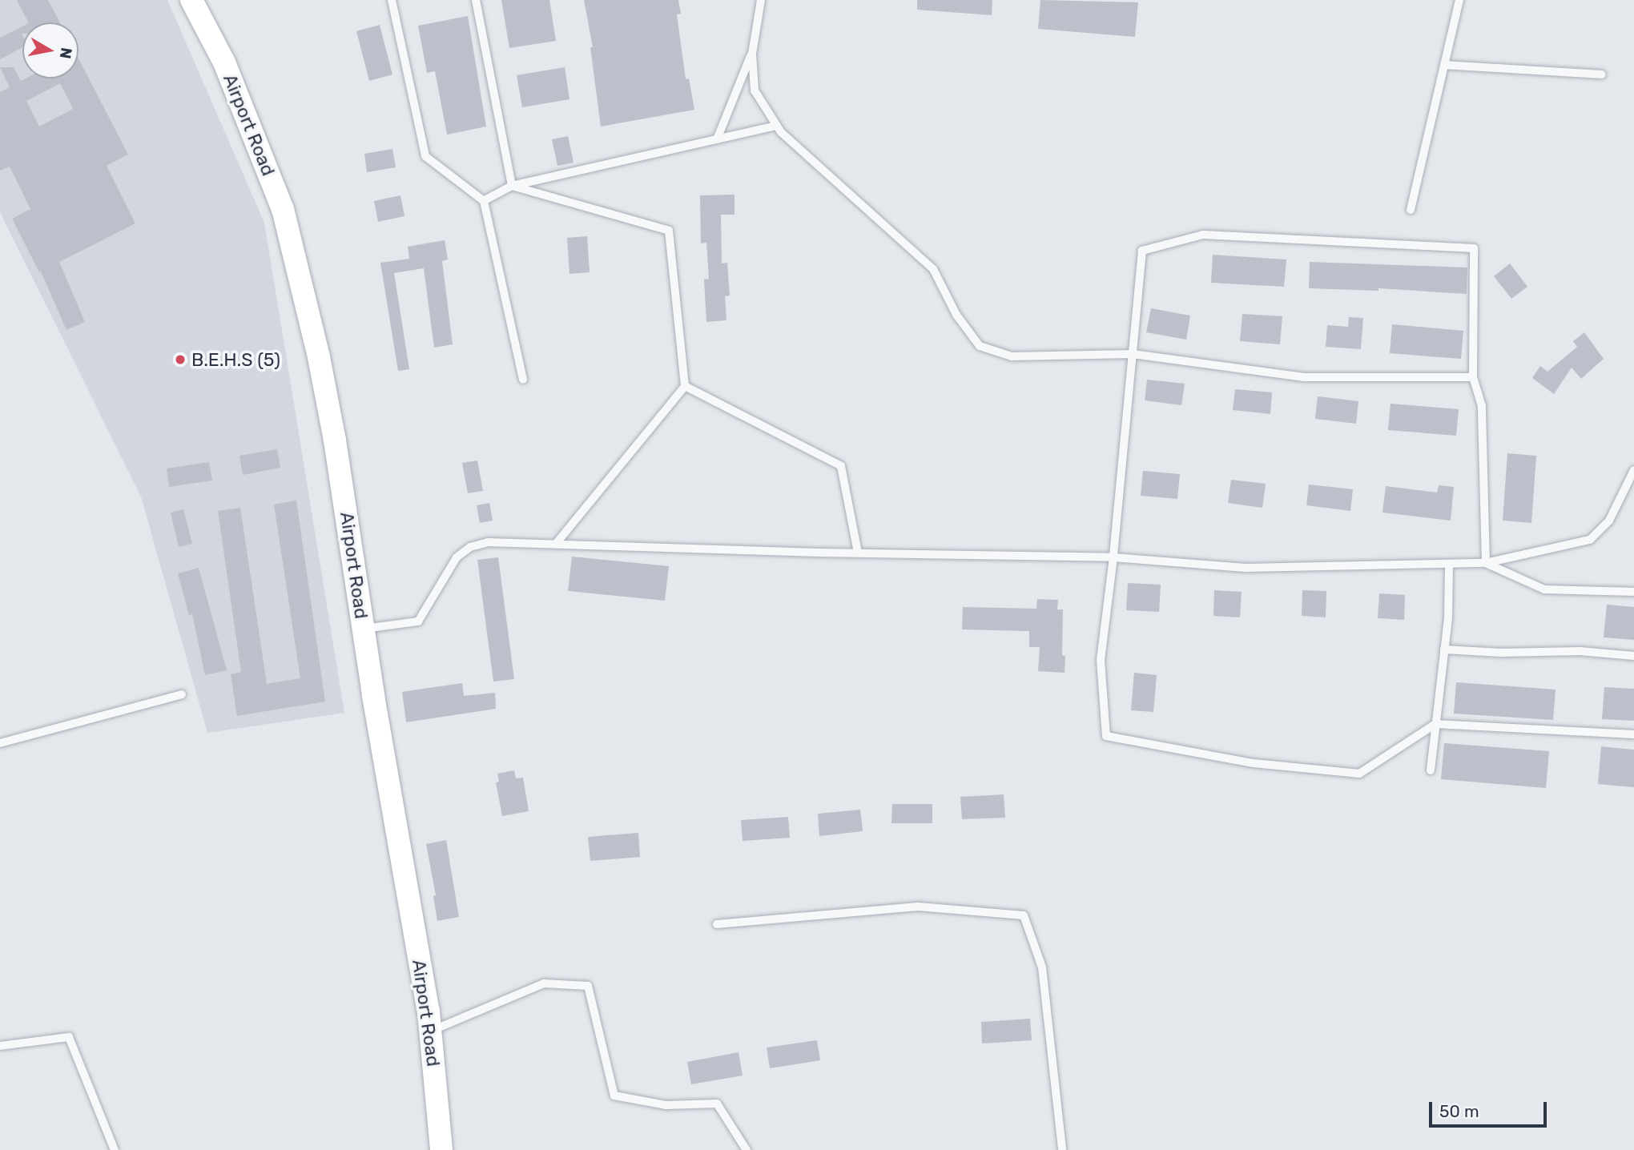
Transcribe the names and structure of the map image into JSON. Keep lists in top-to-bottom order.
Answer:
{
  "streets": {
    "main road": ["Airport Road"]
  },
  "places": ["B.E.H.S (5)"],
  "scale_bar": "50 m",
  "north": "right"
}
